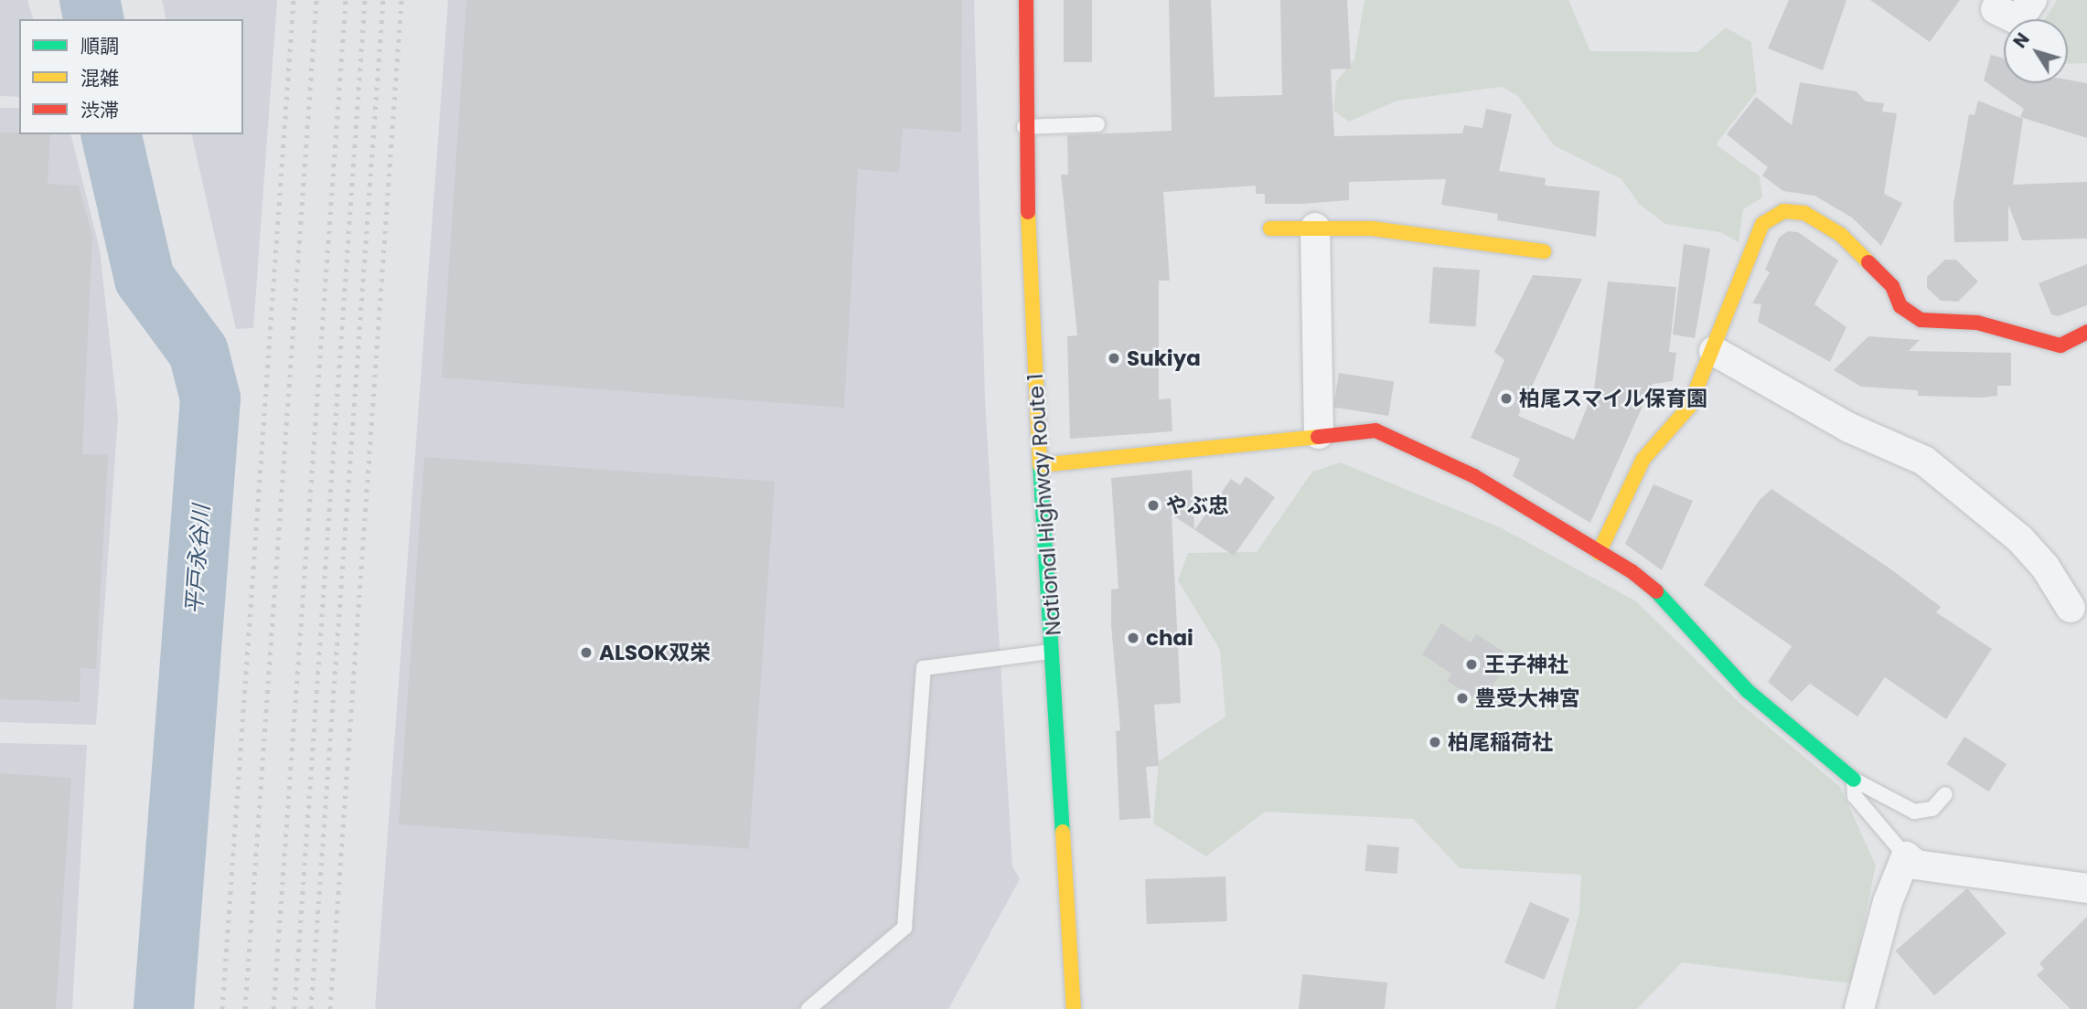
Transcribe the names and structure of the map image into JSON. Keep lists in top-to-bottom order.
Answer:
{
  "streets": {
    "main road": ["National Highway Route 1"]
  },
  "water": ["平戸永谷川"],
  "places": [
    "Sukiya",
    "柏尾スマイル保育園",
    "やぶ忠",
    "chai",
    "ALSOK双栄",
    "王子神社",
    "豊受大神宮",
    "柏尾稲荷社"
  ],
  "legend": ["順調", "混雑", "渋滞"],
  "north": "top left"
}
